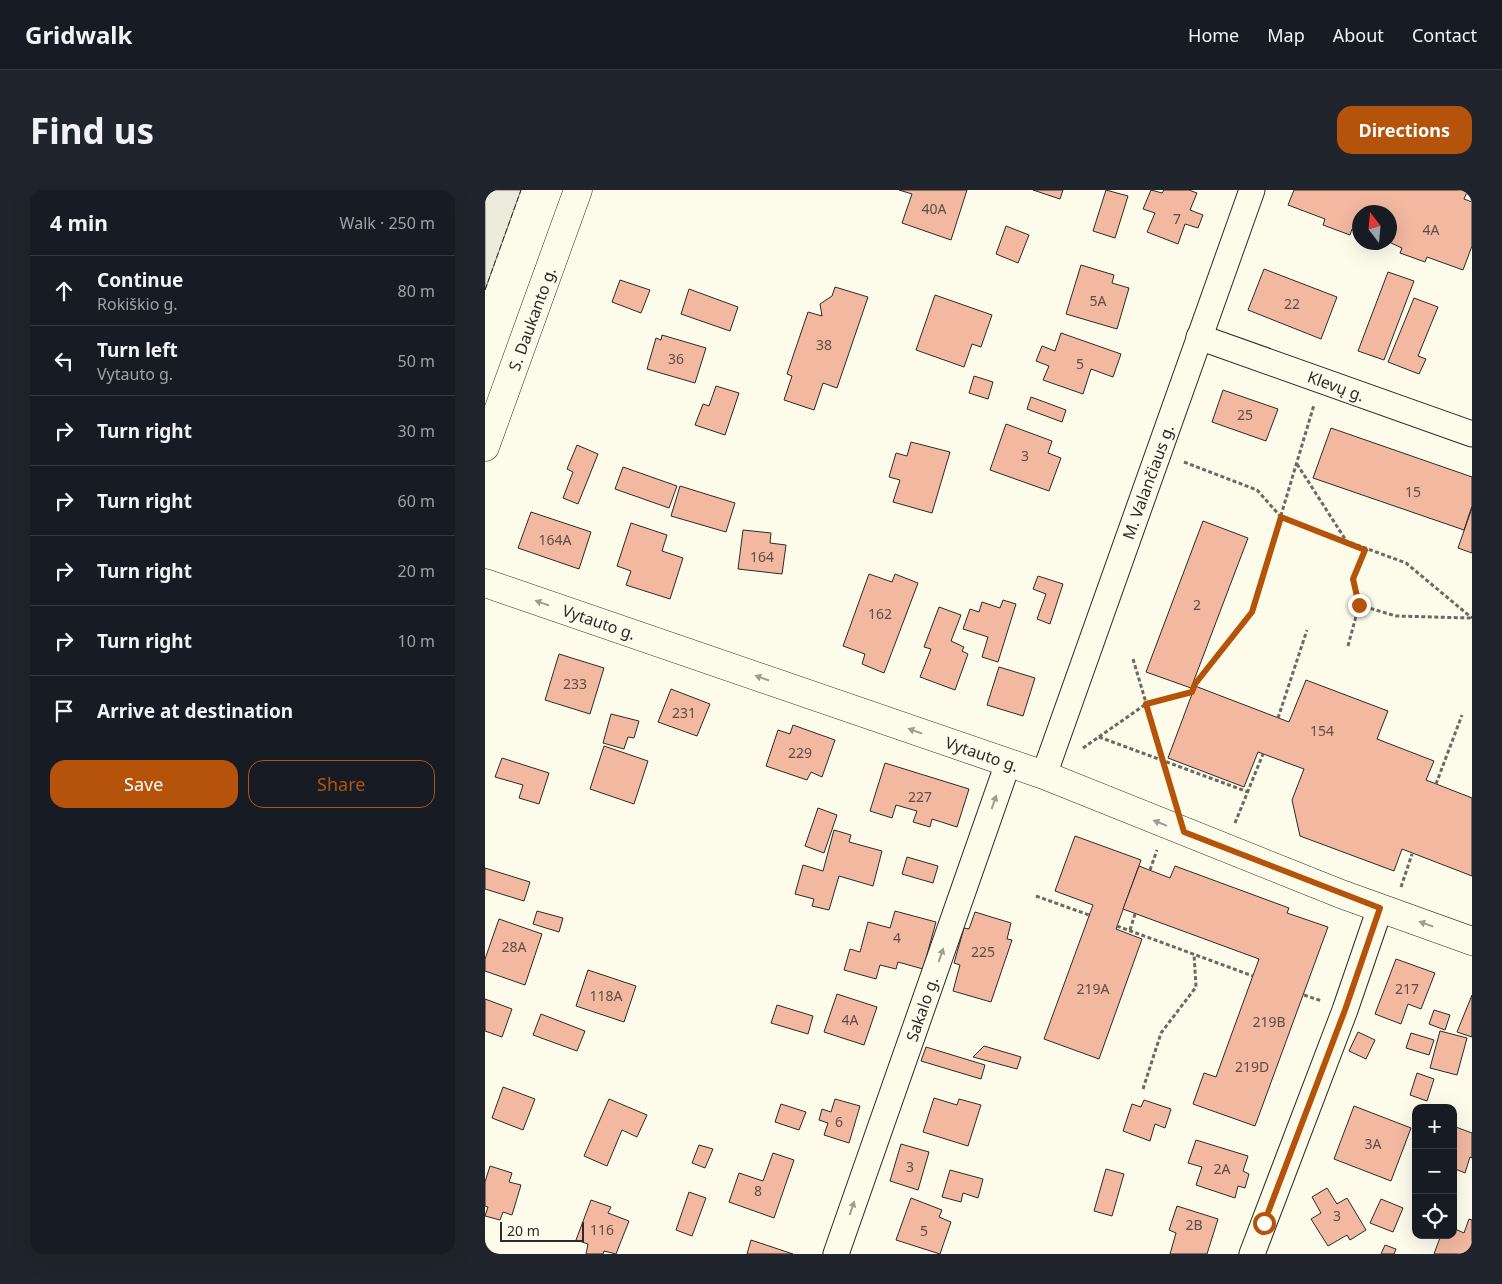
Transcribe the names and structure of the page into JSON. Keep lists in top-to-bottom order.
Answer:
{
  "streets": {
    "main road": ["S. Daukanto g.", "Vytauto g."],
    "street": ["Klevų g.", "M. Valančiaus g.", "Sakalo g."]
  },
  "crossings": [
    ["Klevų g.", "M. Valančiaus g."],
    ["M. Valančiaus g.", "Vytauto g."],
    ["Vytauto g.", "Sakalo g."]
  ],
  "one_way": ["Vytauto g.", "Sakalo g."],
  "house_numbers": [
    "40A",
    "7",
    "4A",
    "5A",
    "22",
    "38",
    "36",
    "5",
    "25",
    "3",
    "15",
    "164A",
    "164",
    "2",
    "162",
    "233",
    "231",
    "154",
    "229",
    "227",
    "4",
    "28A",
    "225",
    "219A",
    "217",
    "118A",
    "4A",
    "219B",
    "219D",
    "6",
    "3A",
    "3",
    "2A",
    "8",
    "3",
    "2B",
    "116",
    "5"
  ],
  "scale_bar": "20 m",
  "north": "top",
  "page": {
    "header": "Gridwalk",
    "nav": [
      "Home",
      "Map",
      "About",
      "Contact"
    ],
    "buttons": [
      "Directions",
      ["Save", "Share"]
    ],
    "title": "Find us",
    "heading": ["4 min", "Walk · 250 m"],
    "list": [
      ["Continue", "Rokiškio g.", "80 m"],
      ["Turn left", "Vytauto g.", "50 m"],
      ["Turn right", "30 m"],
      ["Turn right", "60 m"],
      ["Turn right", "20 m"],
      ["Turn right", "10 m"],
      "Arrive at destination"
    ],
    "map_buttons": ["+", "−"],
    "scale": "20 m"
  }
}
